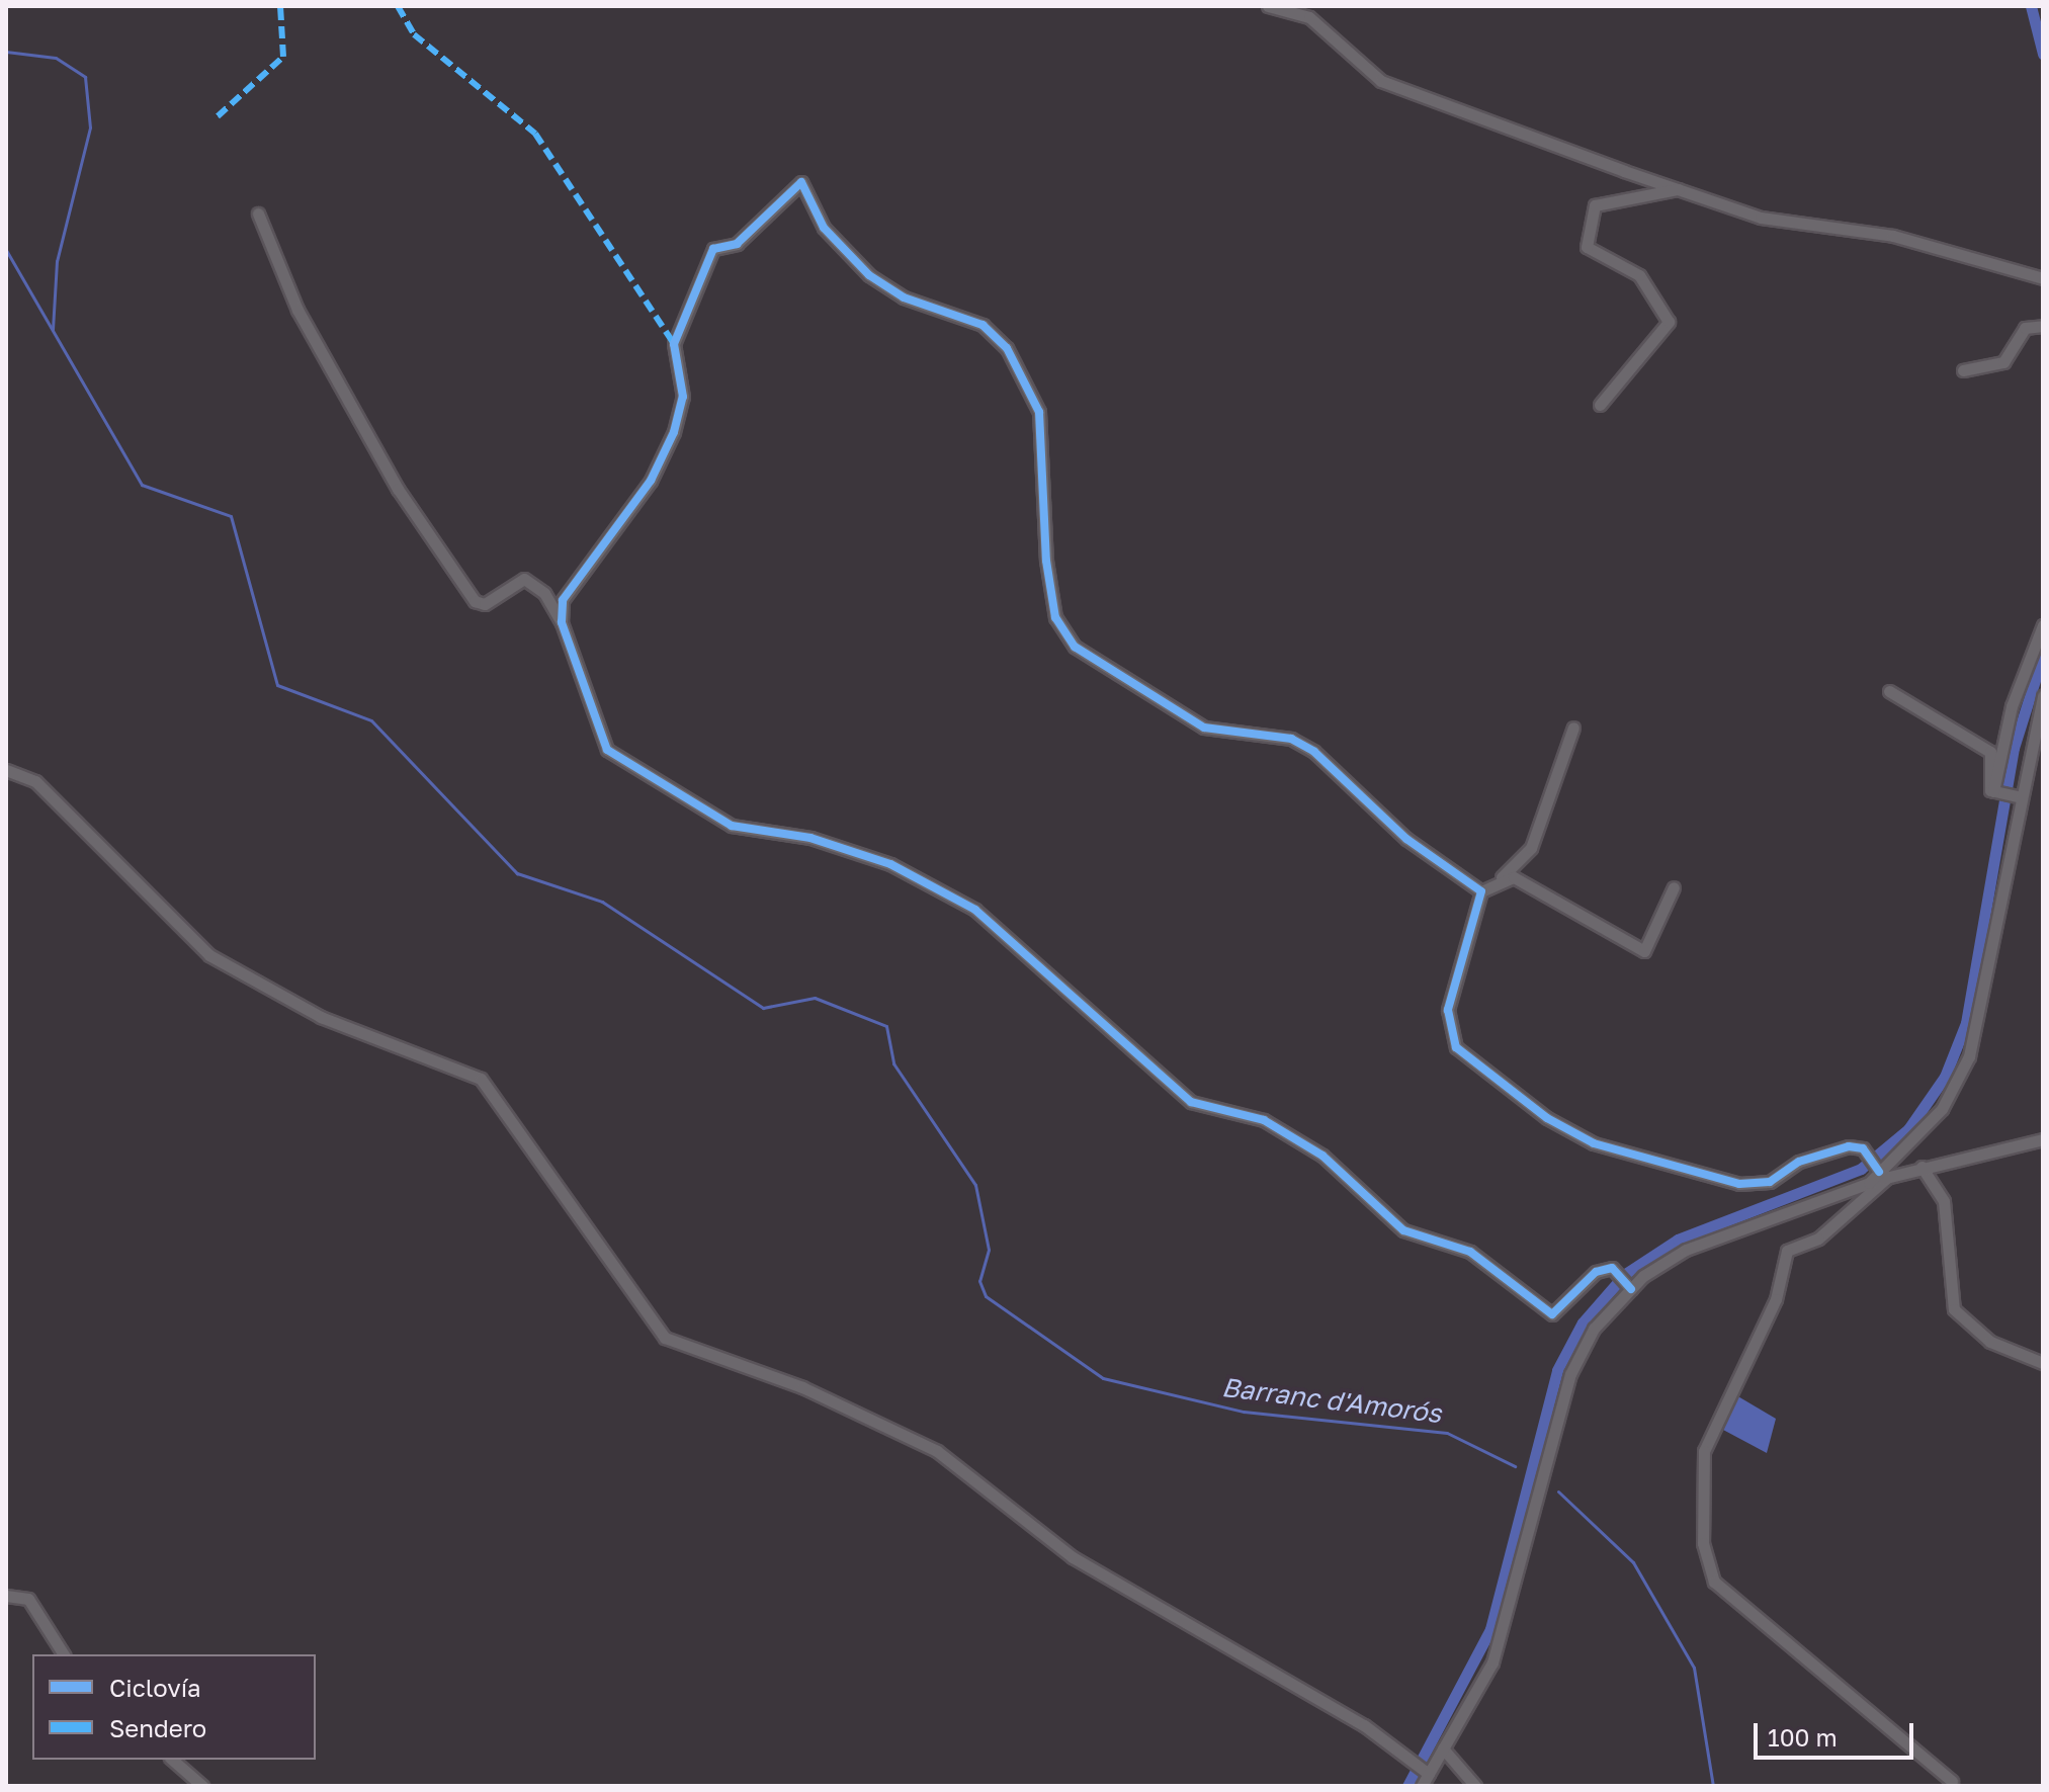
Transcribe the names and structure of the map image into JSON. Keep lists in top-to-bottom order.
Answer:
{
  "water": ["Barranc d'Amorós"],
  "legend": ["Ciclovía", "Sendero"],
  "scale_bar": "100 m"
}
